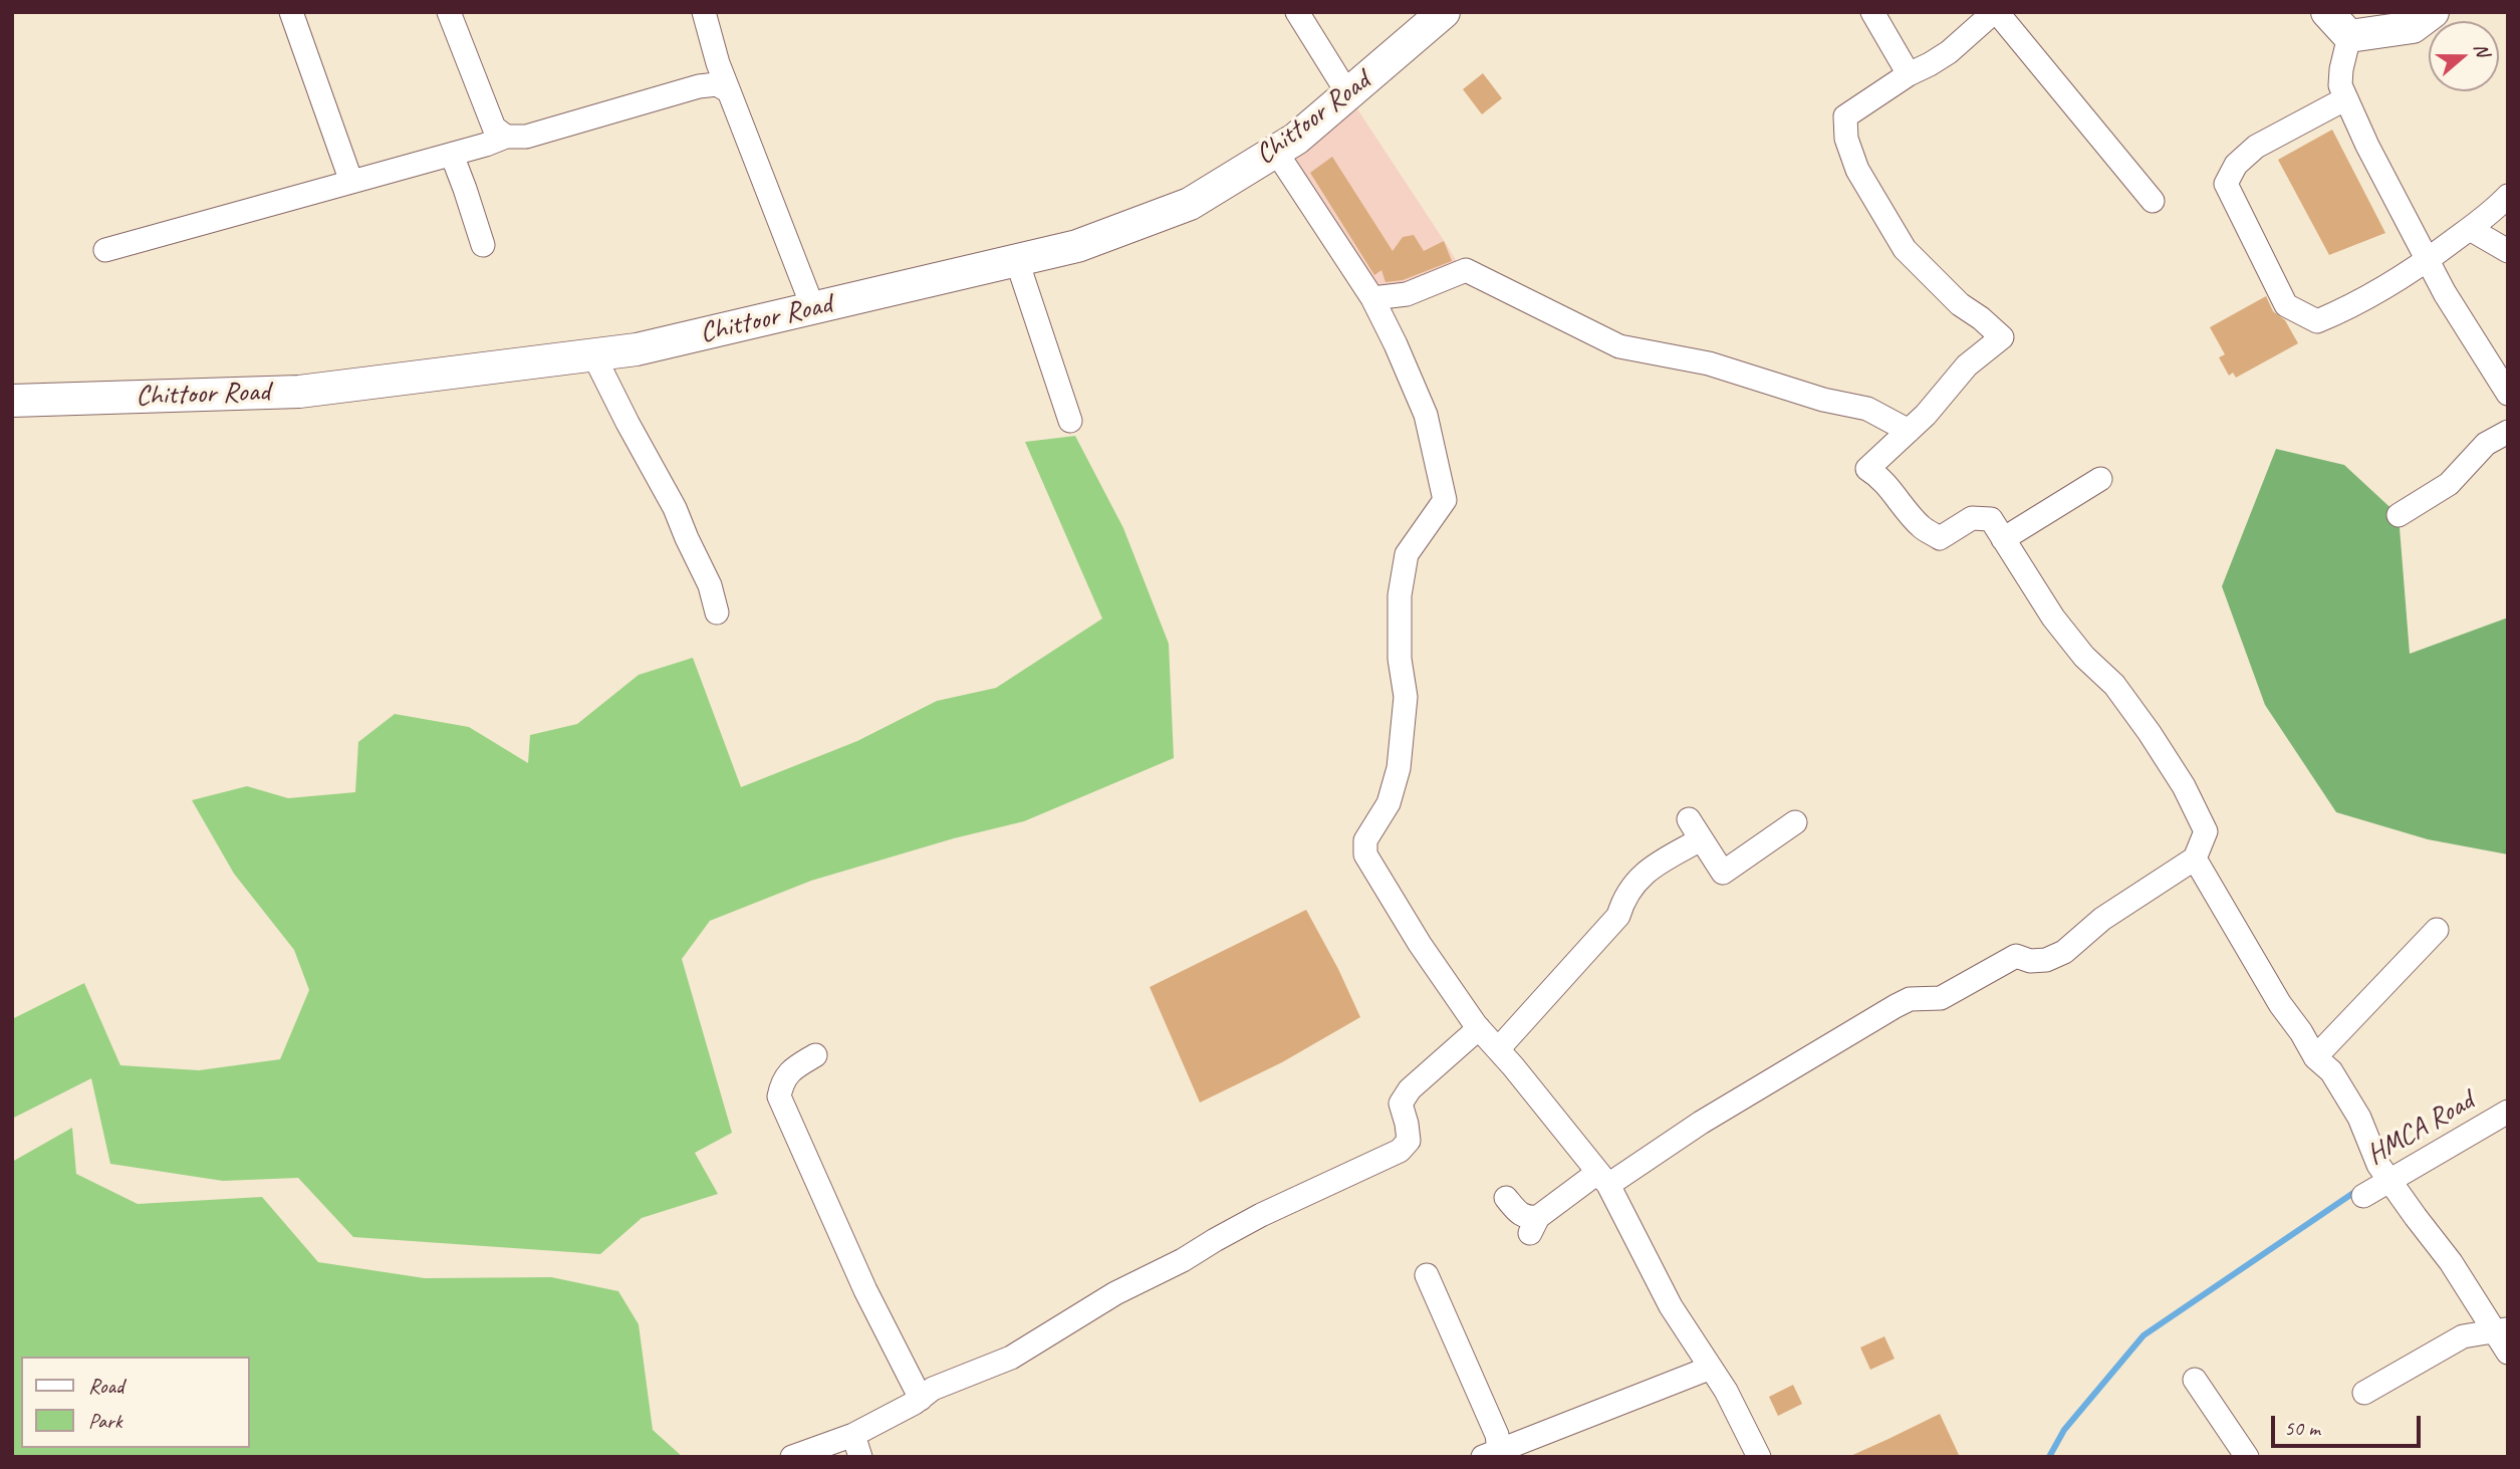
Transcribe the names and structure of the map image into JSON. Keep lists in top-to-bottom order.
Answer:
{
  "streets": {
    "main road": ["Chittoor Road"],
    "street": ["HMCA Road"]
  },
  "legend": ["Road", "Park"],
  "scale_bar": "50 m",
  "north": "right"
}
